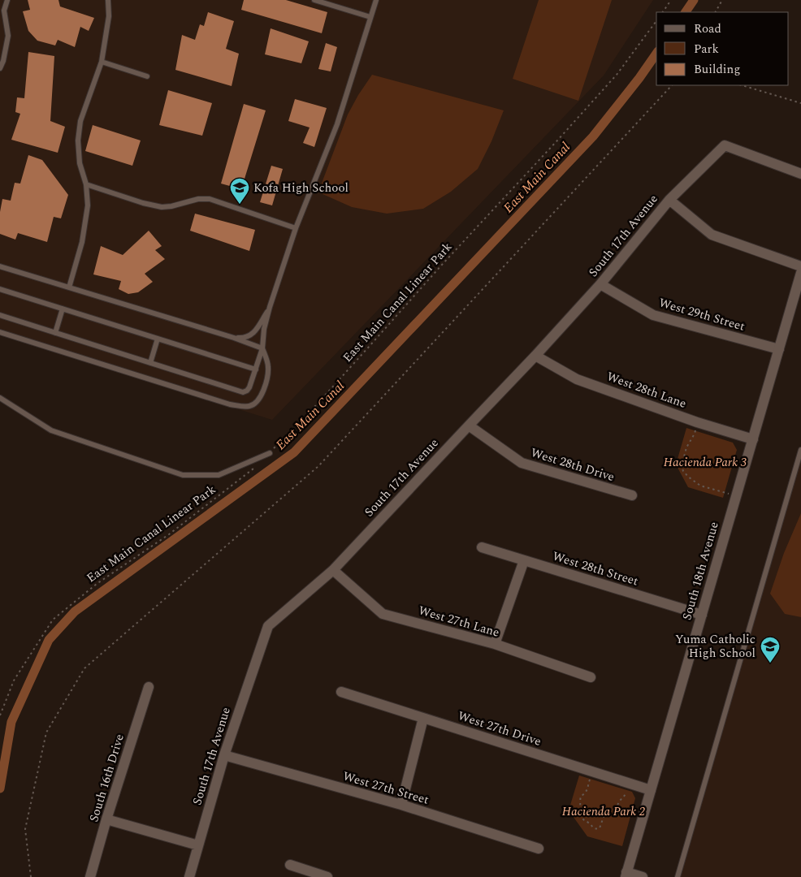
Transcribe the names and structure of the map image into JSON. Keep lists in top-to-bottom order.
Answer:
{
  "streets": {
    "street": [
      "South 17th Avenue",
      "West 29th Street",
      "West 28th Lane",
      "West 28th Drive",
      "West 28th Street",
      "South 18th Avenue",
      "West 27th Lane",
      "West 27th Drive",
      "South 16th Drive",
      "West 27th Street"
    ],
    "path": ["East Main Canal Linear Park"]
  },
  "crossings": [
    ["South 17th Avenue", "West 29th Street"],
    ["South 17th Avenue", "West 28th Lane"],
    ["South 17th Avenue", "West 28th Drive"],
    ["South 17th Avenue", "West 27th Lane"],
    ["South 17th Avenue", "West 27th Street"],
    ["West 29th Street", "South 18th Avenue"],
    ["West 28th Lane", "South 18th Avenue"],
    ["West 28th Street", "South 18th Avenue"],
    ["South 18th Avenue", "West 27th Drive"]
  ],
  "water": ["East Main Canal"],
  "parks": ["Hacienda Park 3", "Hacienda Park 2"],
  "places": {
    "school or university": ["Kofa High School", "Yuma Catholic High School"]
  },
  "legend": ["Road", "Park", "Building"]
}
